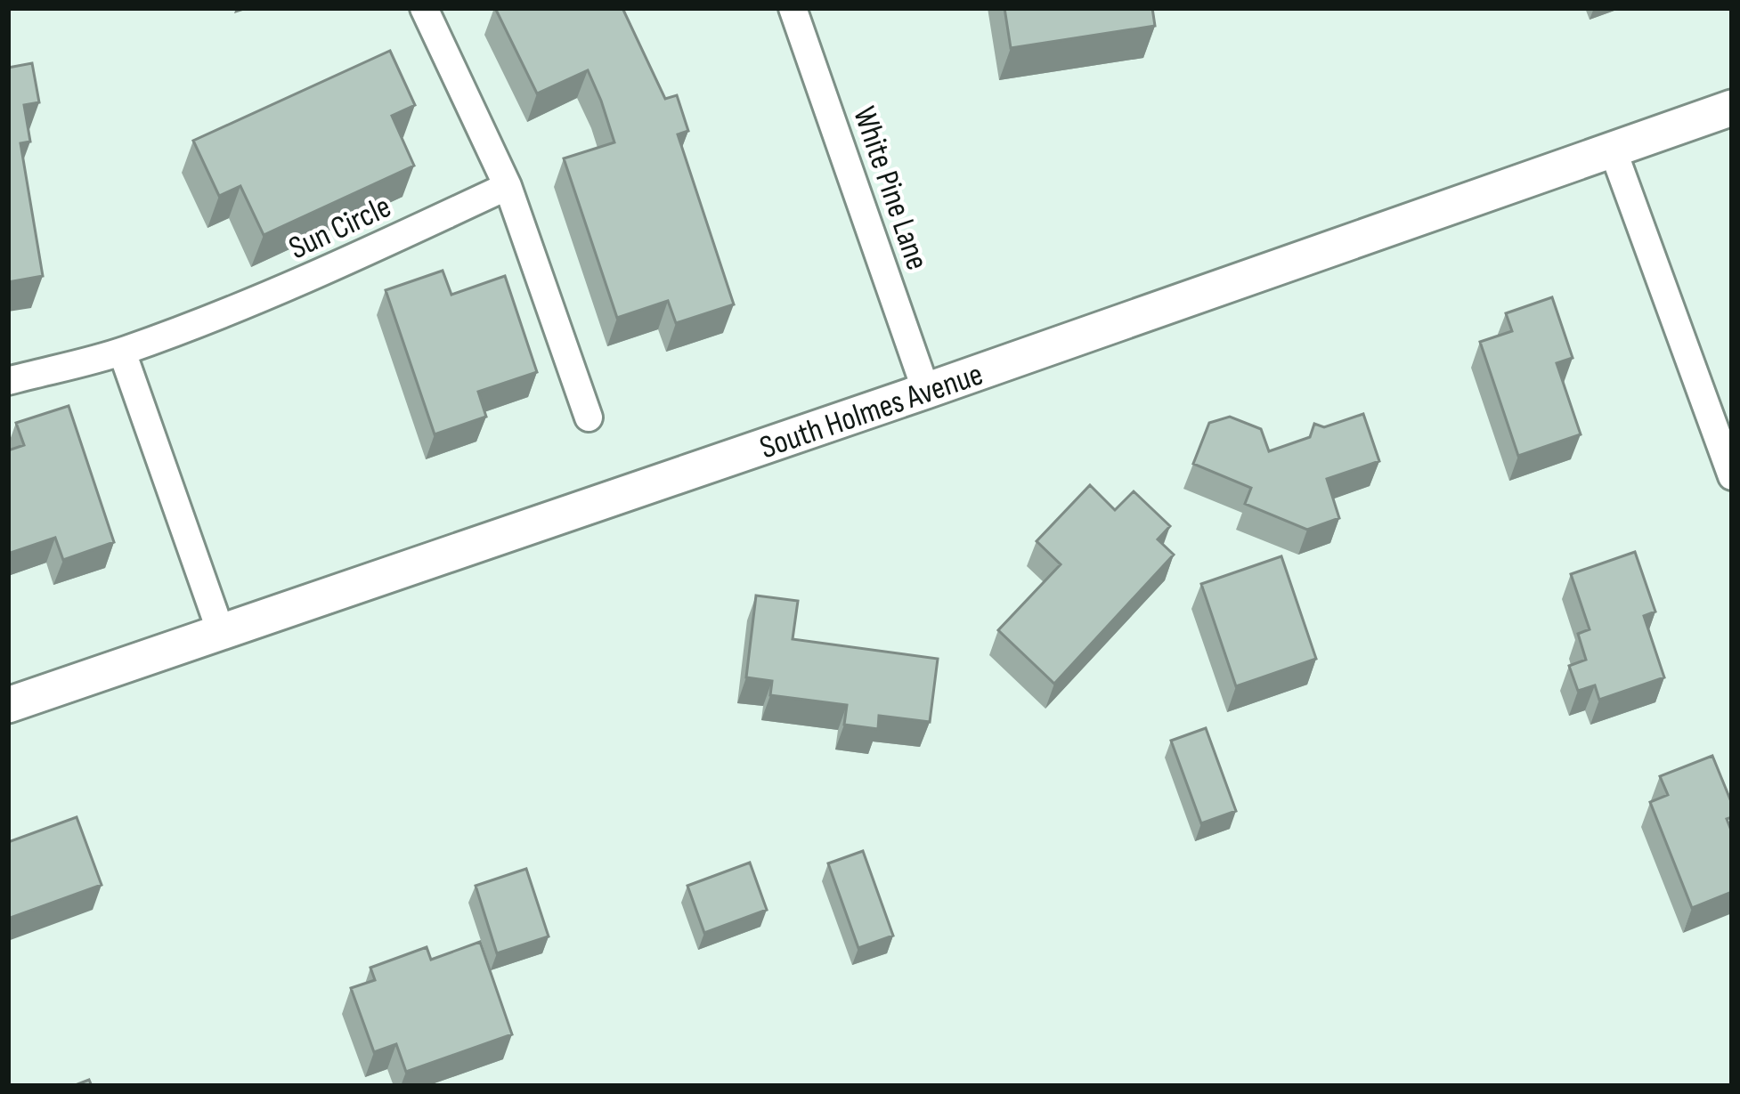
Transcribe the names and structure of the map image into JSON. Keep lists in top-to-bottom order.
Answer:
{
  "streets": {
    "street": ["White Pine Lane", "Sun Circle", "South Holmes Avenue"]
  },
  "crossings": [
    ["White Pine Lane", "South Holmes Avenue"]
  ]
}
